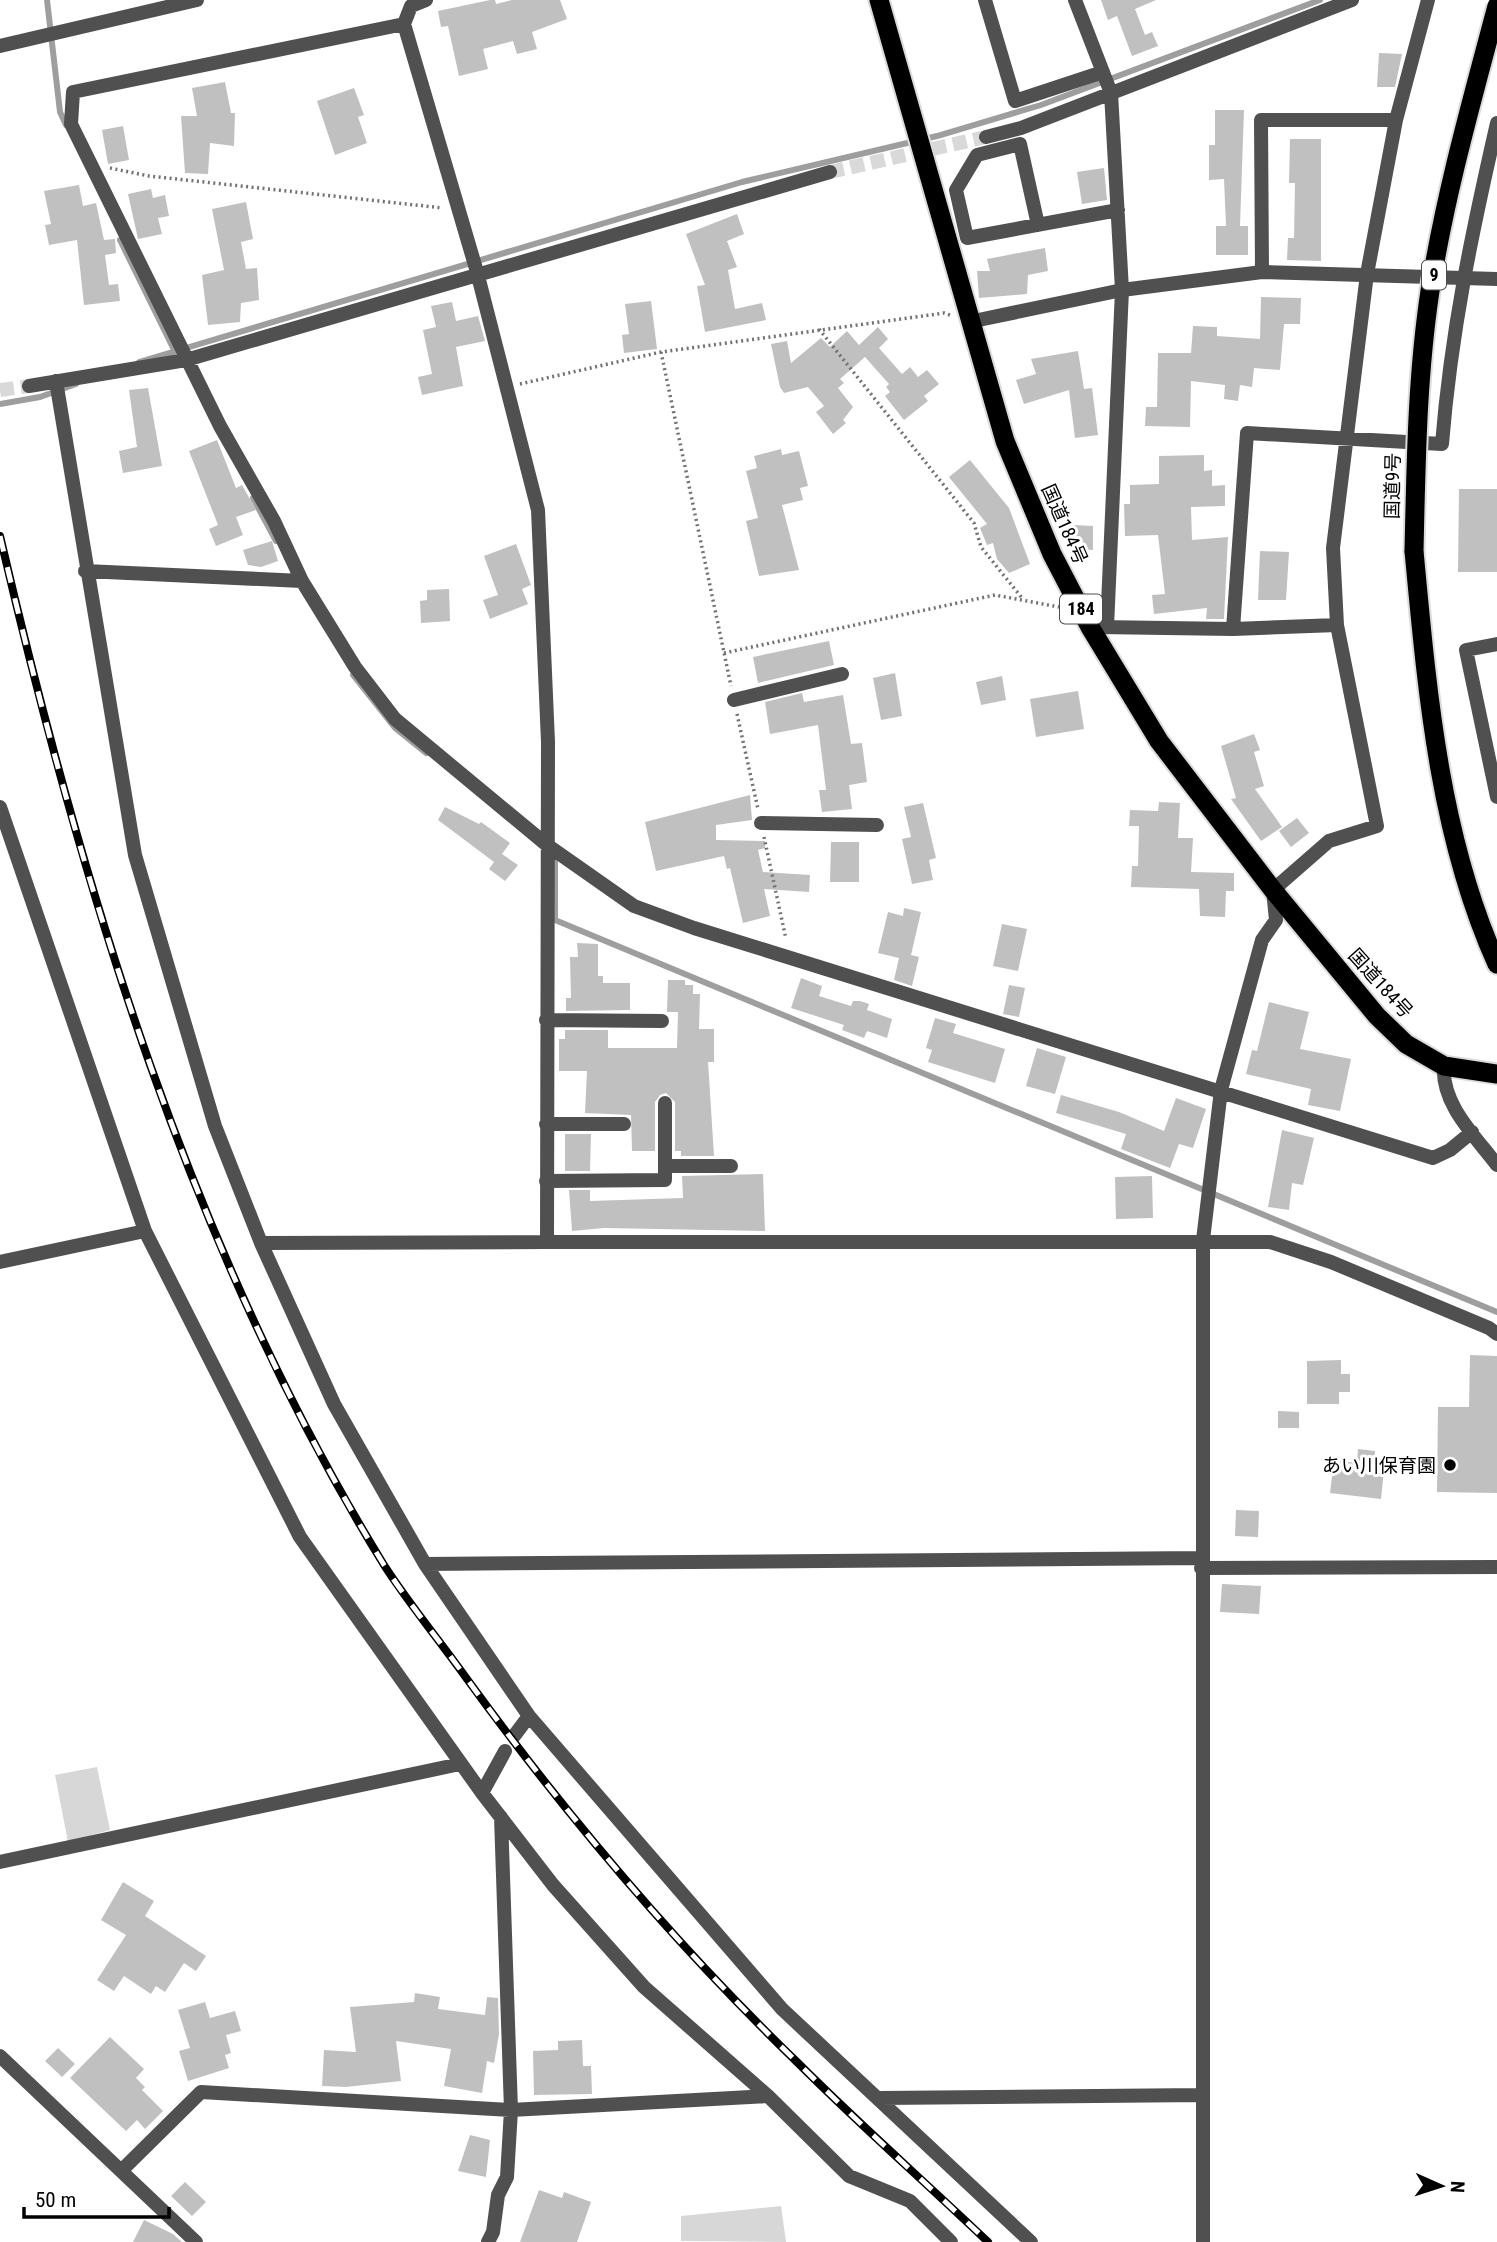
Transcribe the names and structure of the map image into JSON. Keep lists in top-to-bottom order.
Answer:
{
  "streets": {
    "highway": [
      "9",
      "国道9号",
      "国道184号",
      "184"
    ]
  },
  "places": ["あい川保育園"],
  "scale_bar": "50 m",
  "north": "right"
}
